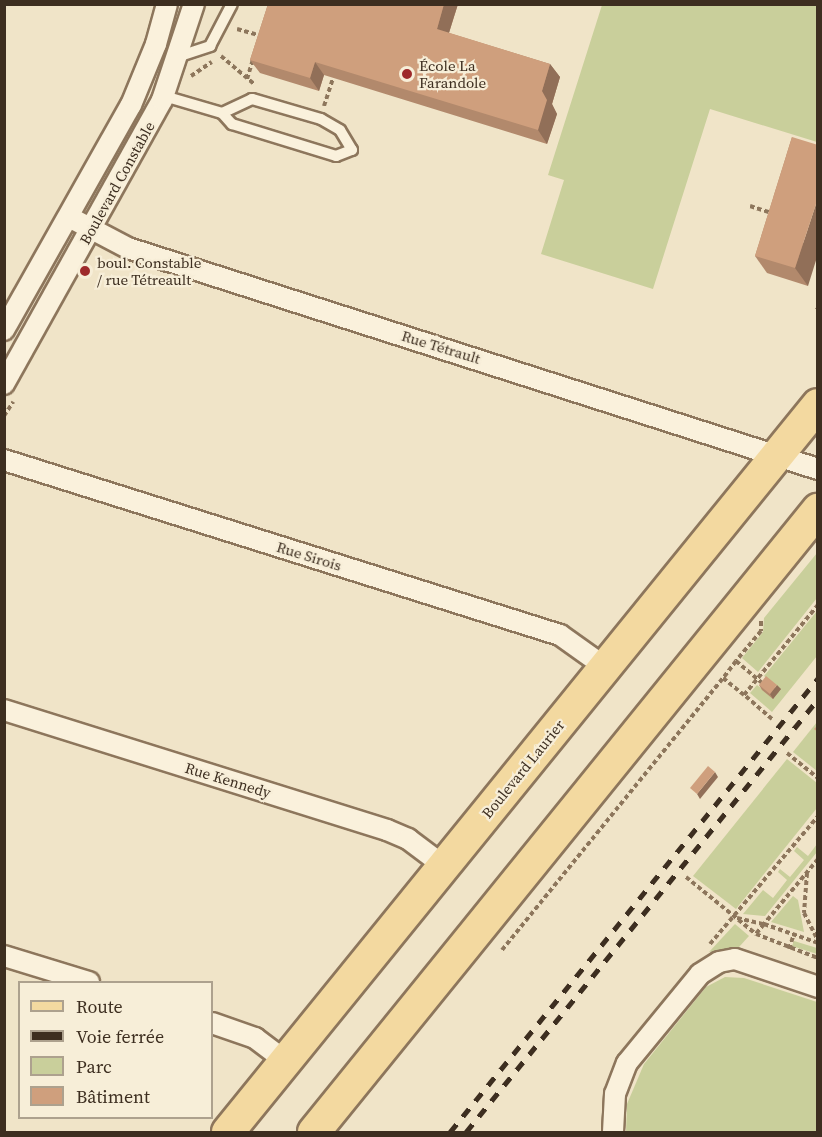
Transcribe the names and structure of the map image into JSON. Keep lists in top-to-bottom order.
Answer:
{
  "streets": {
    "main road": ["Boulevard Laurier"],
    "street": [
      "Boulevard Constable",
      "Rue Tétrault",
      "Rue Sirois",
      "Rue Kennedy"
    ]
  },
  "crossings": [
    ["Boulevard Constable", "Rue Tétrault"],
    ["Rue Tétrault", "Boulevard Laurier"],
    ["Rue Sirois", "Boulevard Laurier"],
    ["Boulevard Laurier", "Rue Kennedy"]
  ],
  "places": ["École La Farandole", "boul. Constable / rue Tétreault"],
  "legend": [
    "Route",
    "Voie ferrée",
    "Parc",
    "Bâtiment"
  ]
}
